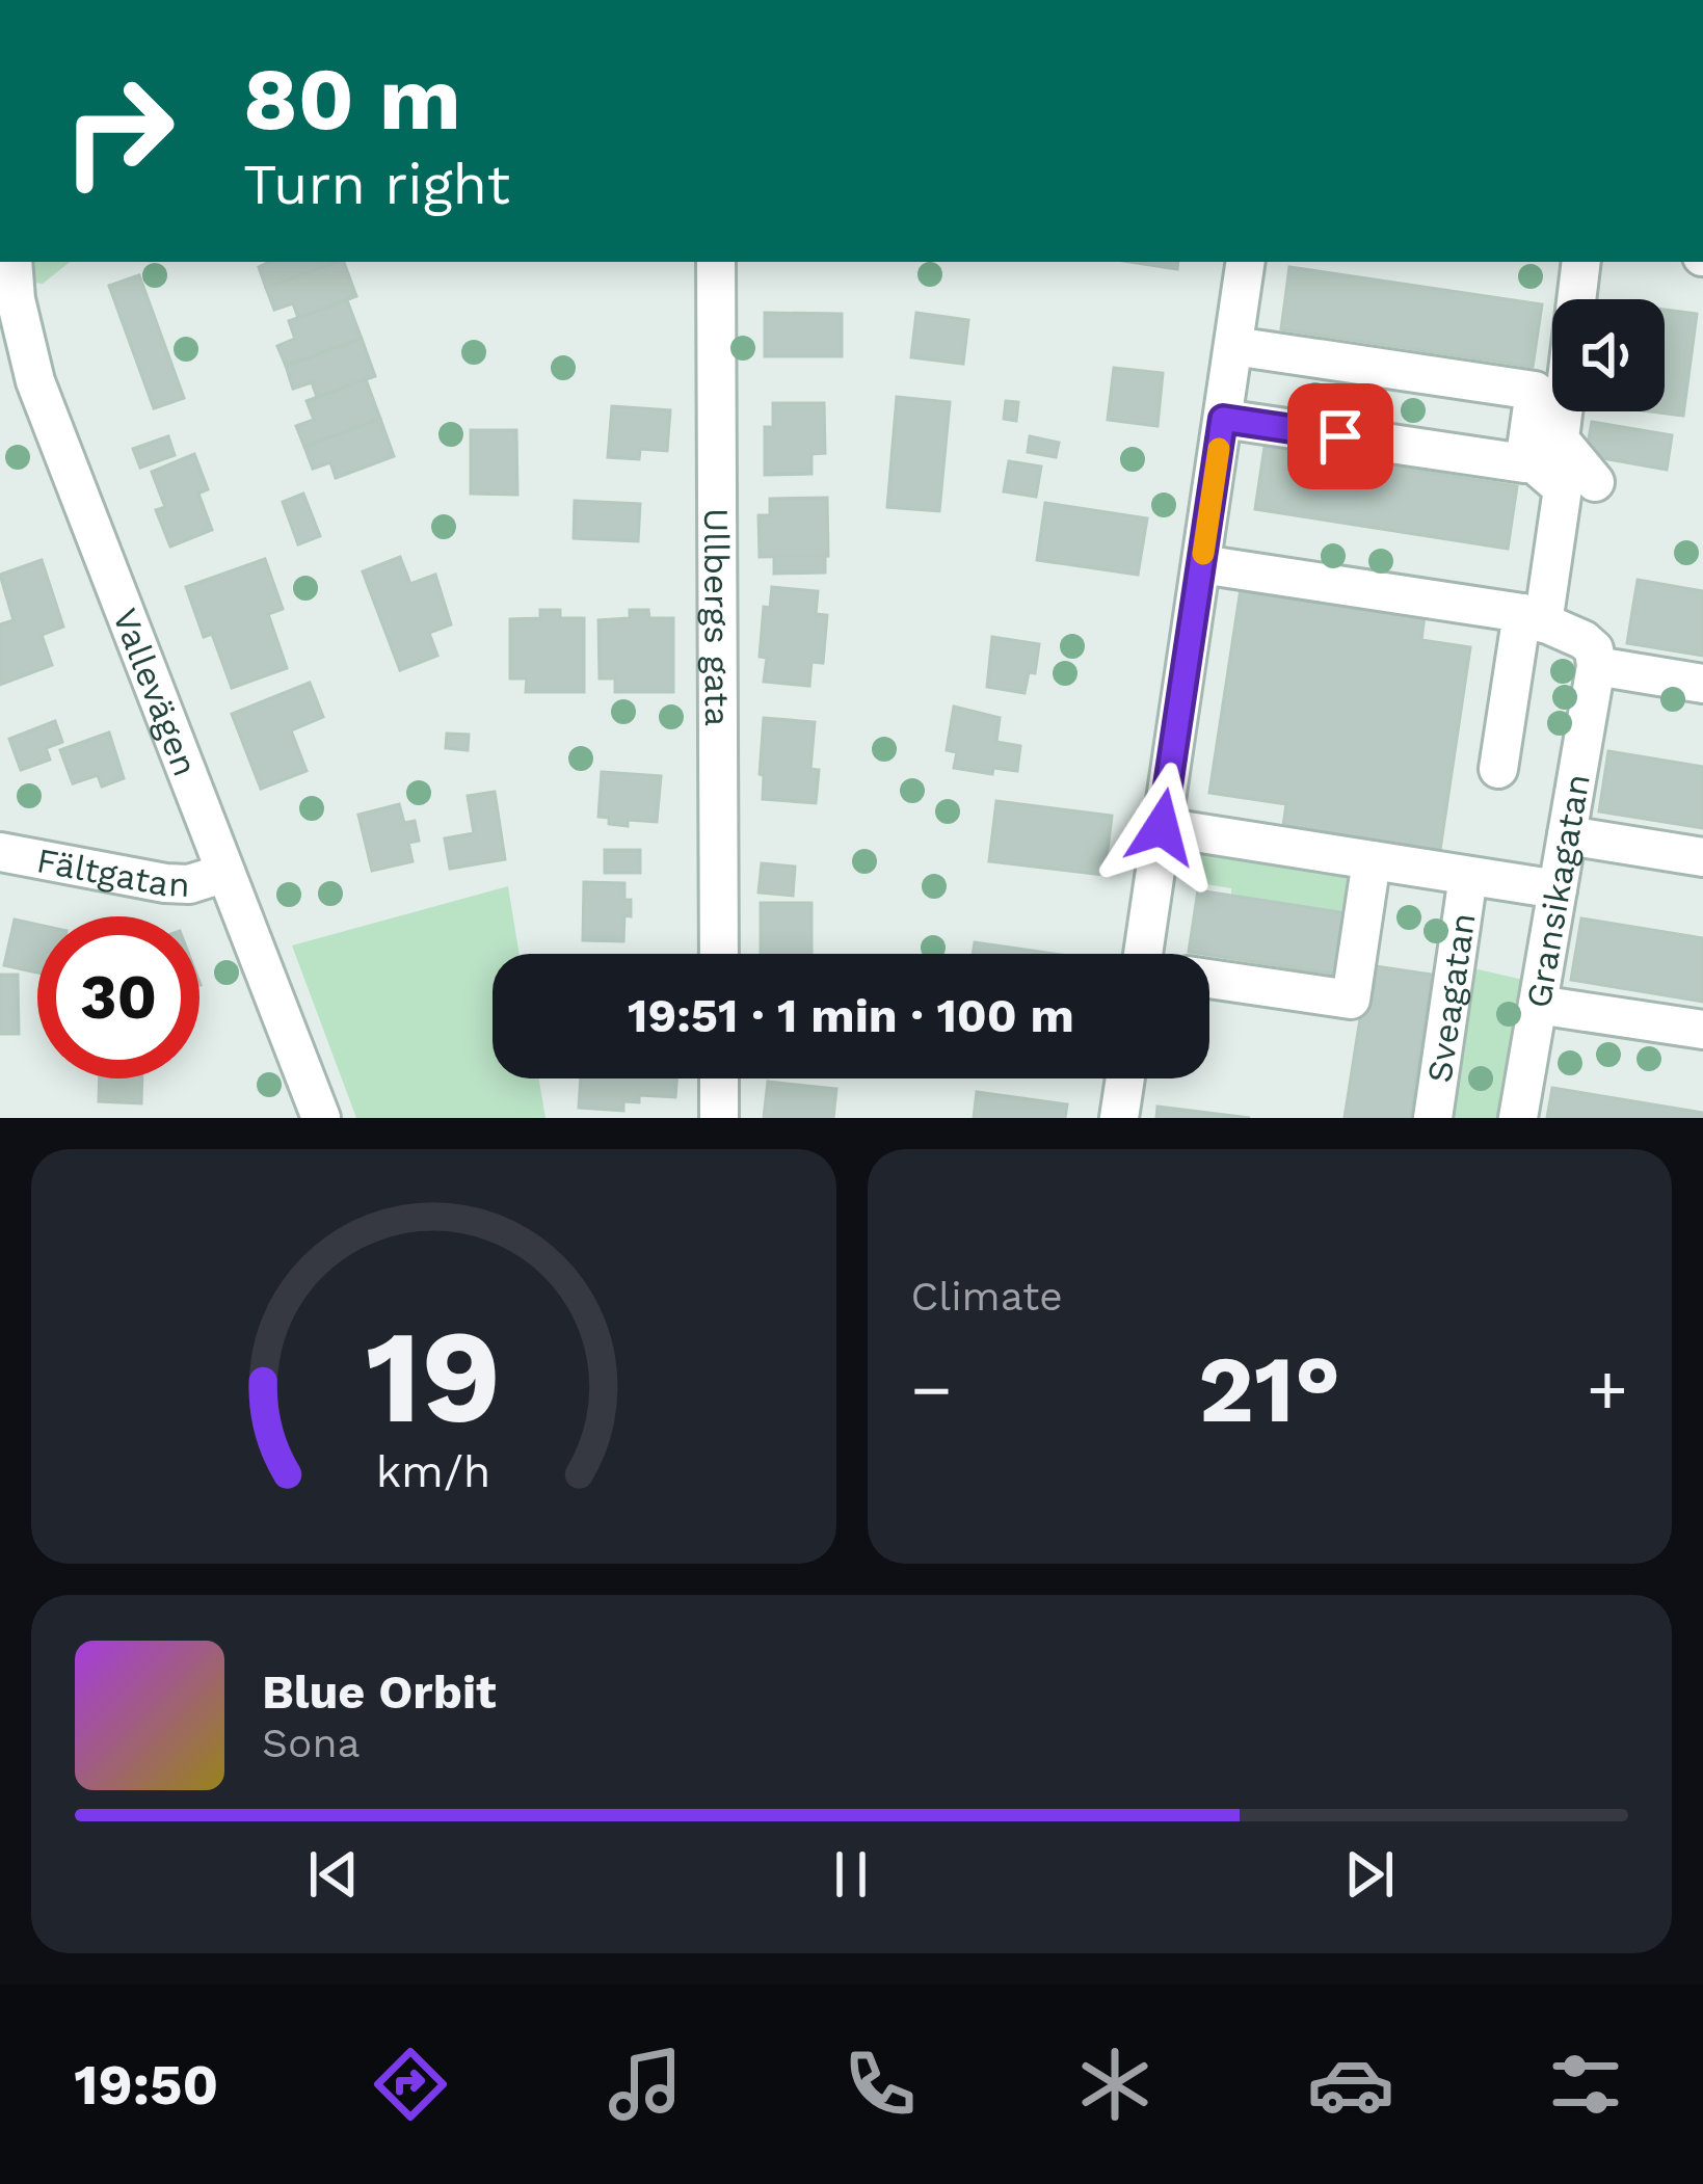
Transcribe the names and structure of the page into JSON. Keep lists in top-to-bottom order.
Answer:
{
  "streets": {
    "street": [
      "Ullbergs gata",
      "Vallevägen",
      "Fältgatan",
      "Gransikagatan",
      "Sveagatan"
    ]
  },
  "crossings": [
    ["Vallevägen", "Fältgatan"]
  ],
  "page": {
    "turn": ["80 m", "Turn right"],
    "limit": "30",
    "trip": "19:51 · 1 min · 100 m",
    "tile": "Climate",
    "heat": ["−", "21°", "+"],
    "song": ["Blue Orbit", "Sona"],
    "tabs": "19:50",
    "gauge": ["19", "km/h"]
  }
}
